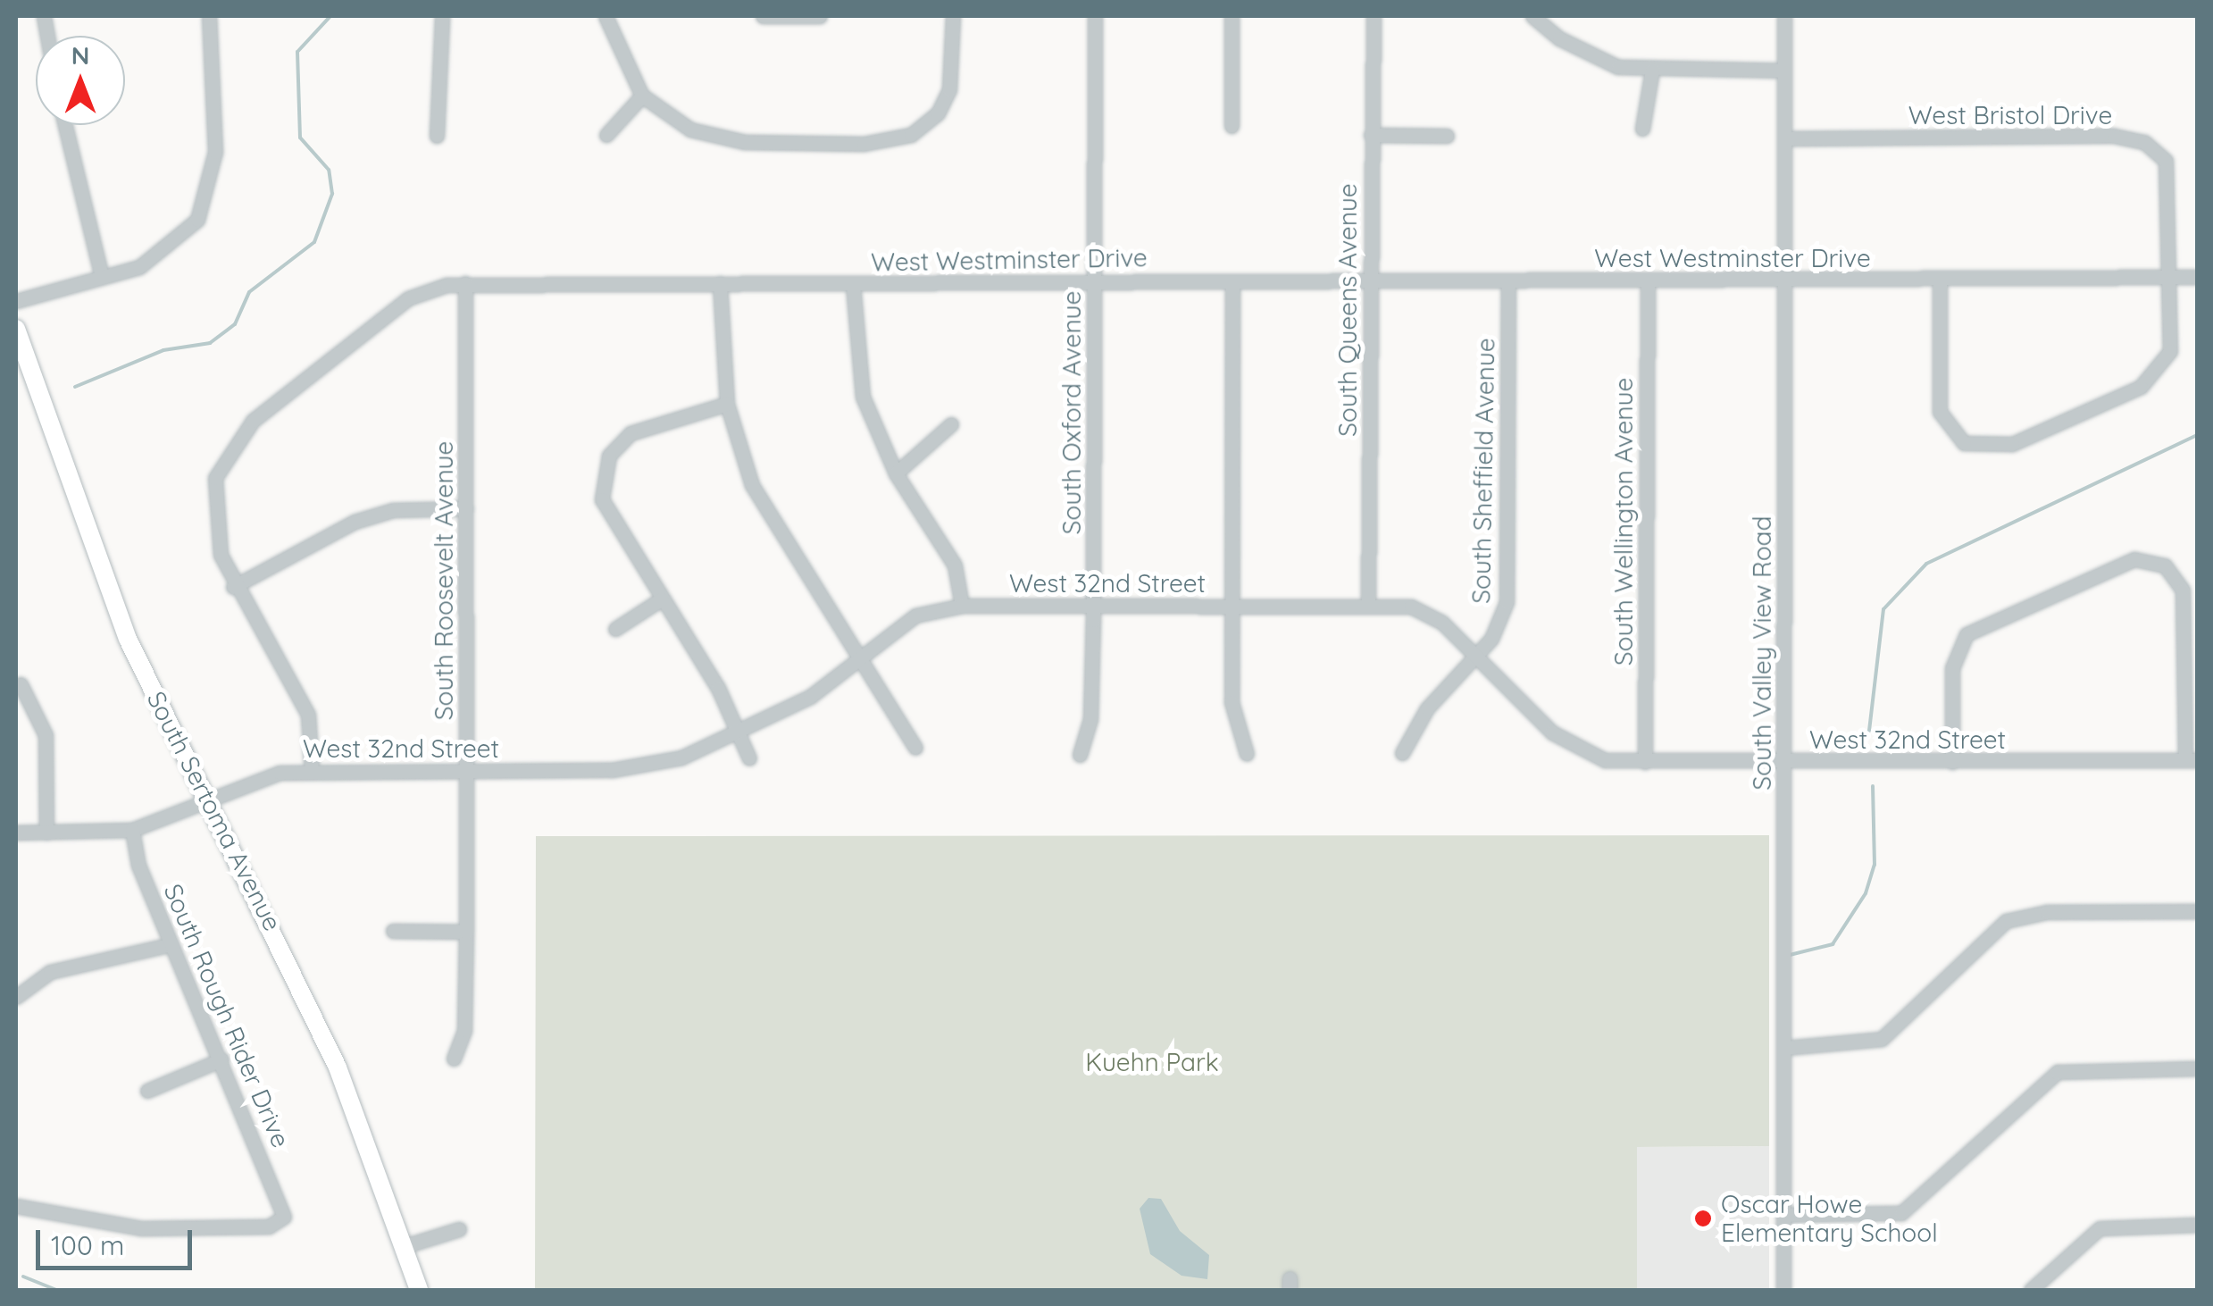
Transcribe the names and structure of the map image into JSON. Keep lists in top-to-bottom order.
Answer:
{
  "streets": {
    "main road": ["South Sertoma Avenue"],
    "street": [
      "West Bristol Drive",
      "West Westminster Drive",
      "South Queens Avenue",
      "South Oxford Avenue",
      "South Sheffield Avenue",
      "South Wellington Avenue",
      "South Roosevelt Avenue",
      "West 32nd Street",
      "South Valley View Road",
      "South Rough Rider Drive"
    ]
  },
  "crossings": [
    ["West Bristol Drive", "West Westminster Drive"],
    ["West Bristol Drive", "South Valley View Road"],
    ["West Westminster Drive", "South Queens Avenue"],
    ["West Westminster Drive", "South Oxford Avenue"],
    ["West Westminster Drive", "South Sheffield Avenue"],
    ["West Westminster Drive", "South Wellington Avenue"],
    ["West Westminster Drive", "South Roosevelt Avenue"],
    ["West Westminster Drive", "West 32nd Street"],
    ["West Westminster Drive", "South Valley View Road"],
    ["South Queens Avenue", "West 32nd Street"],
    ["South Oxford Avenue", "West 32nd Street"],
    ["South Sheffield Avenue", "West 32nd Street"],
    ["South Wellington Avenue", "West 32nd Street"],
    ["South Roosevelt Avenue", "West 32nd Street"],
    ["West 32nd Street", "South Valley View Road"],
    ["West 32nd Street", "South Sertoma Avenue"],
    ["West 32nd Street", "South Rough Rider Drive"]
  ],
  "parks": ["Kuehn Park"],
  "places": ["Oscar Howe Elementary School"],
  "scale_bar": "100 m",
  "north": "top"
}
